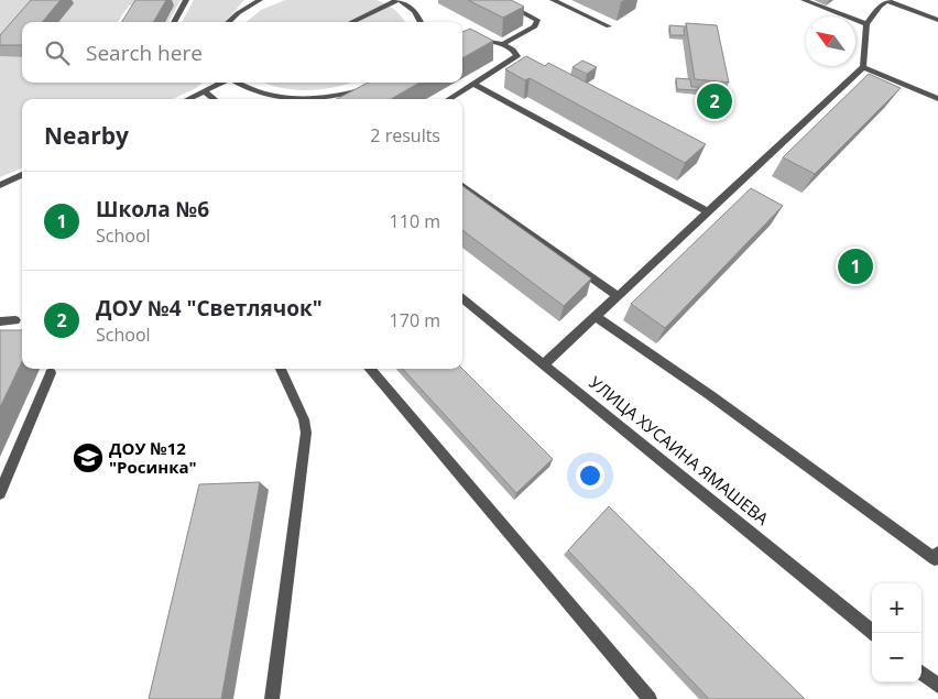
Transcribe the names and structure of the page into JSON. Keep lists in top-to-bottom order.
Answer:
{
  "streets": {
    "street": ["УЛИЦА ХУСАИНА ЯМАШЕВА"]
  },
  "places": {
    "school or university": ["ДОУ №12 \"Росинка\""]
  },
  "north": "top left",
  "page": {
    "search": "Search here",
    "pins": ["2", "1"],
    "heading": ["Nearby", "2 results"],
    "list": [
      {
        "mark": "1",
        "name": "Школа №6",
        "note": "School",
        "value": "110 m"
      },
      {
        "mark": "2",
        "name": "ДОУ №4 \"Светлячок\"",
        "note": "School",
        "value": "170 m"
      }
    ],
    "map_buttons": ["+", "−"]
  }
}
